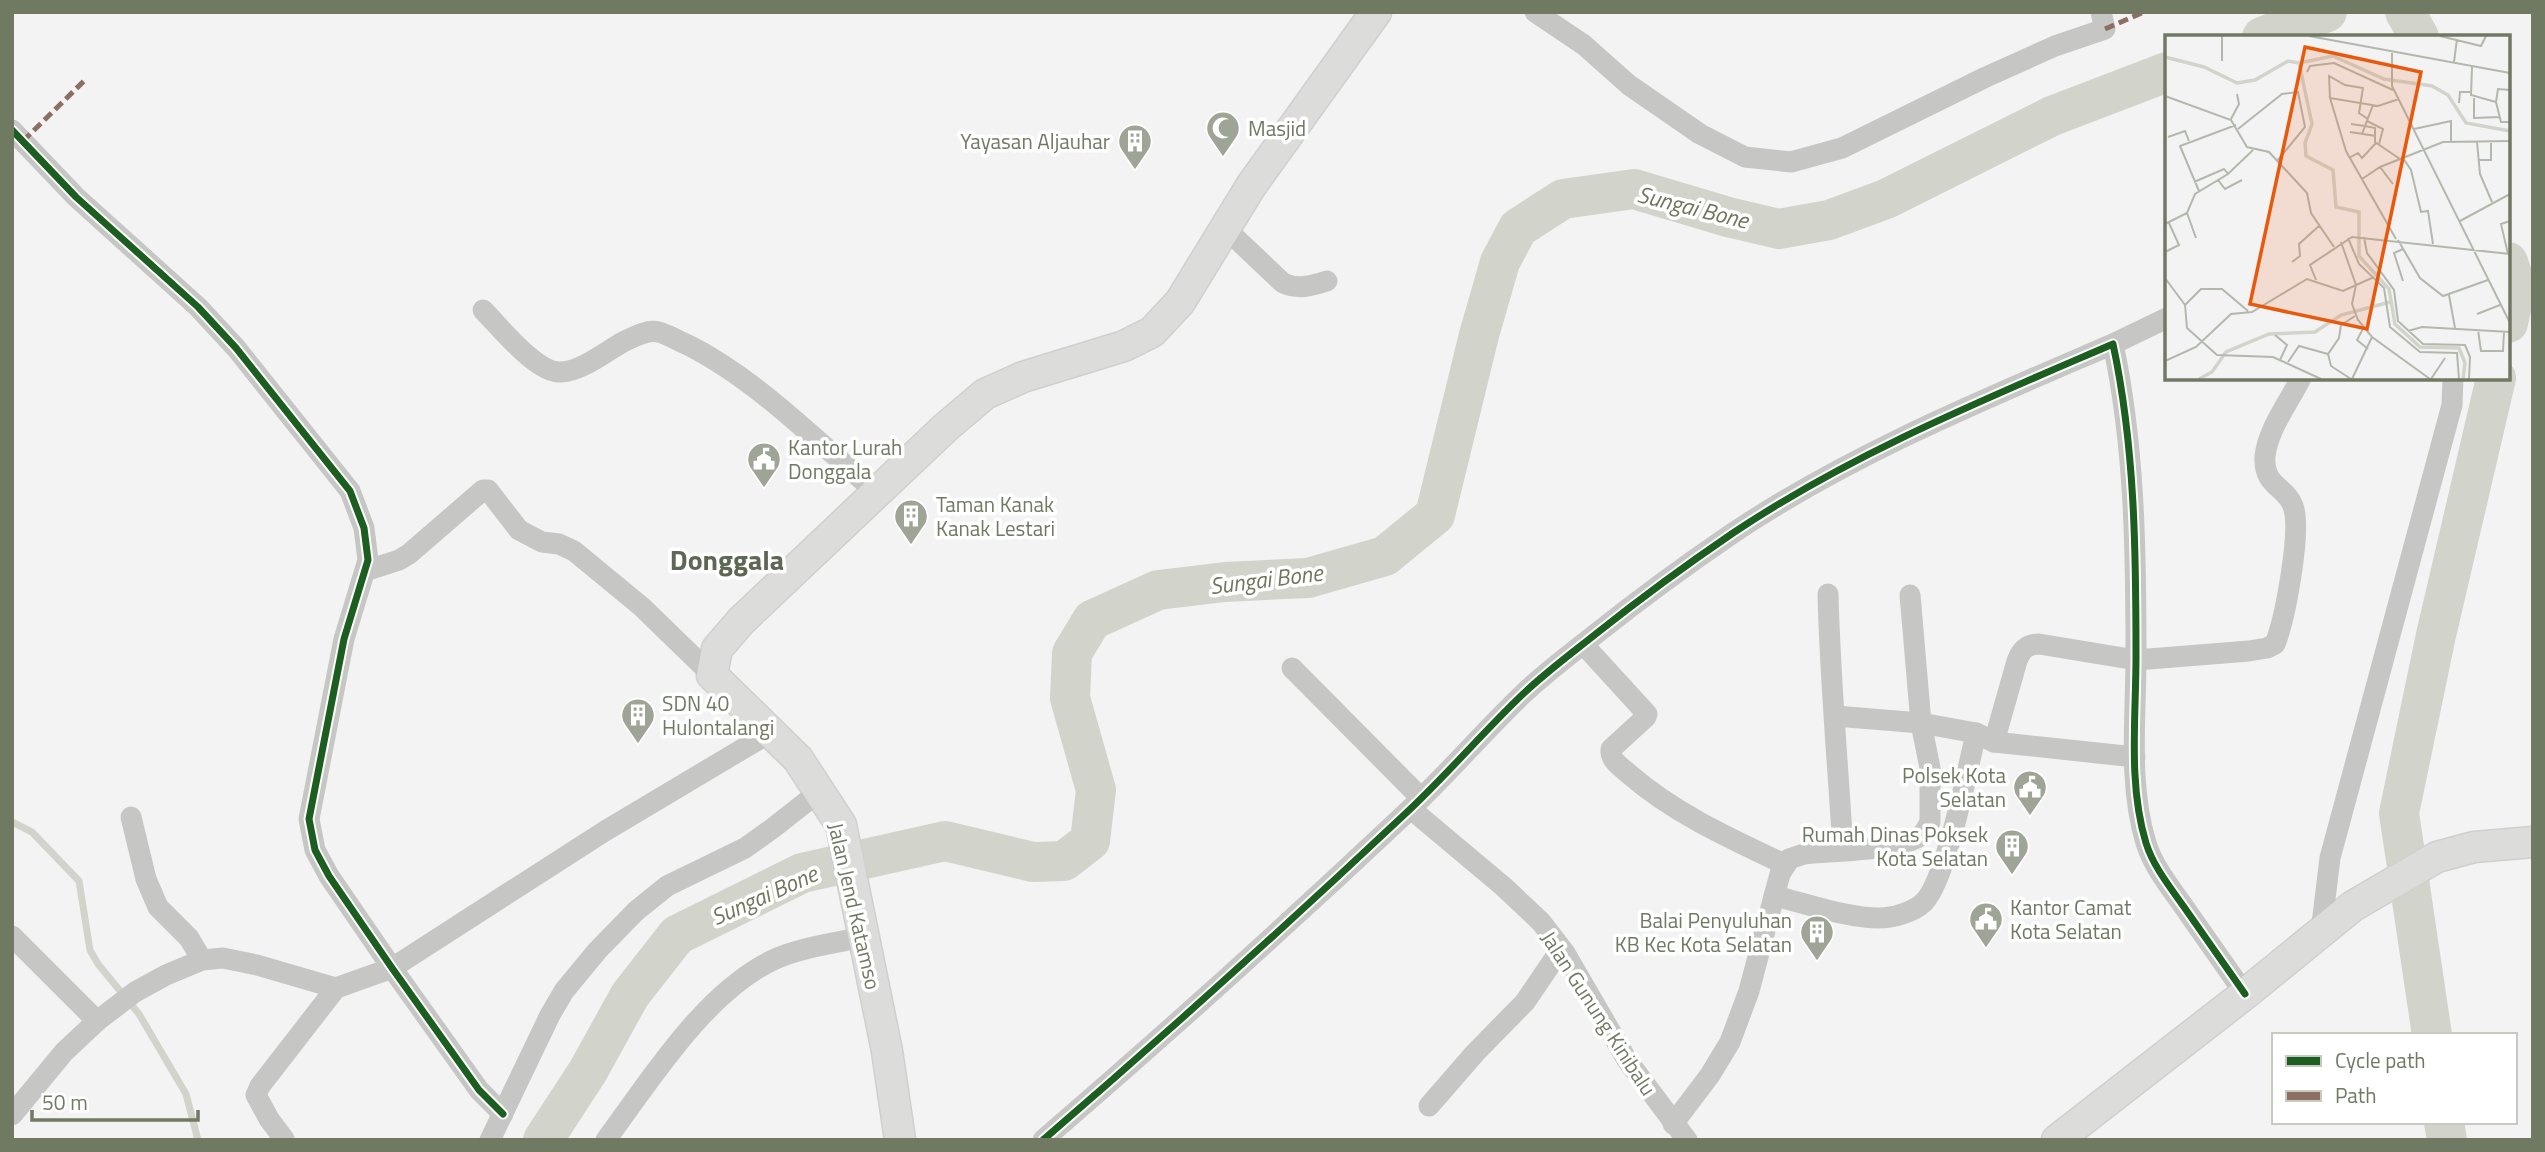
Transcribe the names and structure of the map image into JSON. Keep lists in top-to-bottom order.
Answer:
{
  "streets": {
    "street": ["Jalan Jend Katamso", "Jalan Gunung Kinibalu"]
  },
  "districts": ["Donggala"],
  "water": ["Sungai Bone"],
  "places": {
    "mosque": ["Masjid"],
    "building": [
      "Yayasan Aljauhar",
      "Taman Kanak Kanak Lestari",
      "SDN 40 Hulontalangi",
      "Rumah Dinas Poksek Kota Selatan",
      "Balai Penyuluhan KB Kec Kota Selatan"
    ],
    "public building": ["Kantor Lurah Donggala", "Polsek Kota Selatan", "Kantor Camat Kota Selatan"]
  },
  "legend": ["Cycle path", "Path"],
  "scale_bar": "50 m"
}
